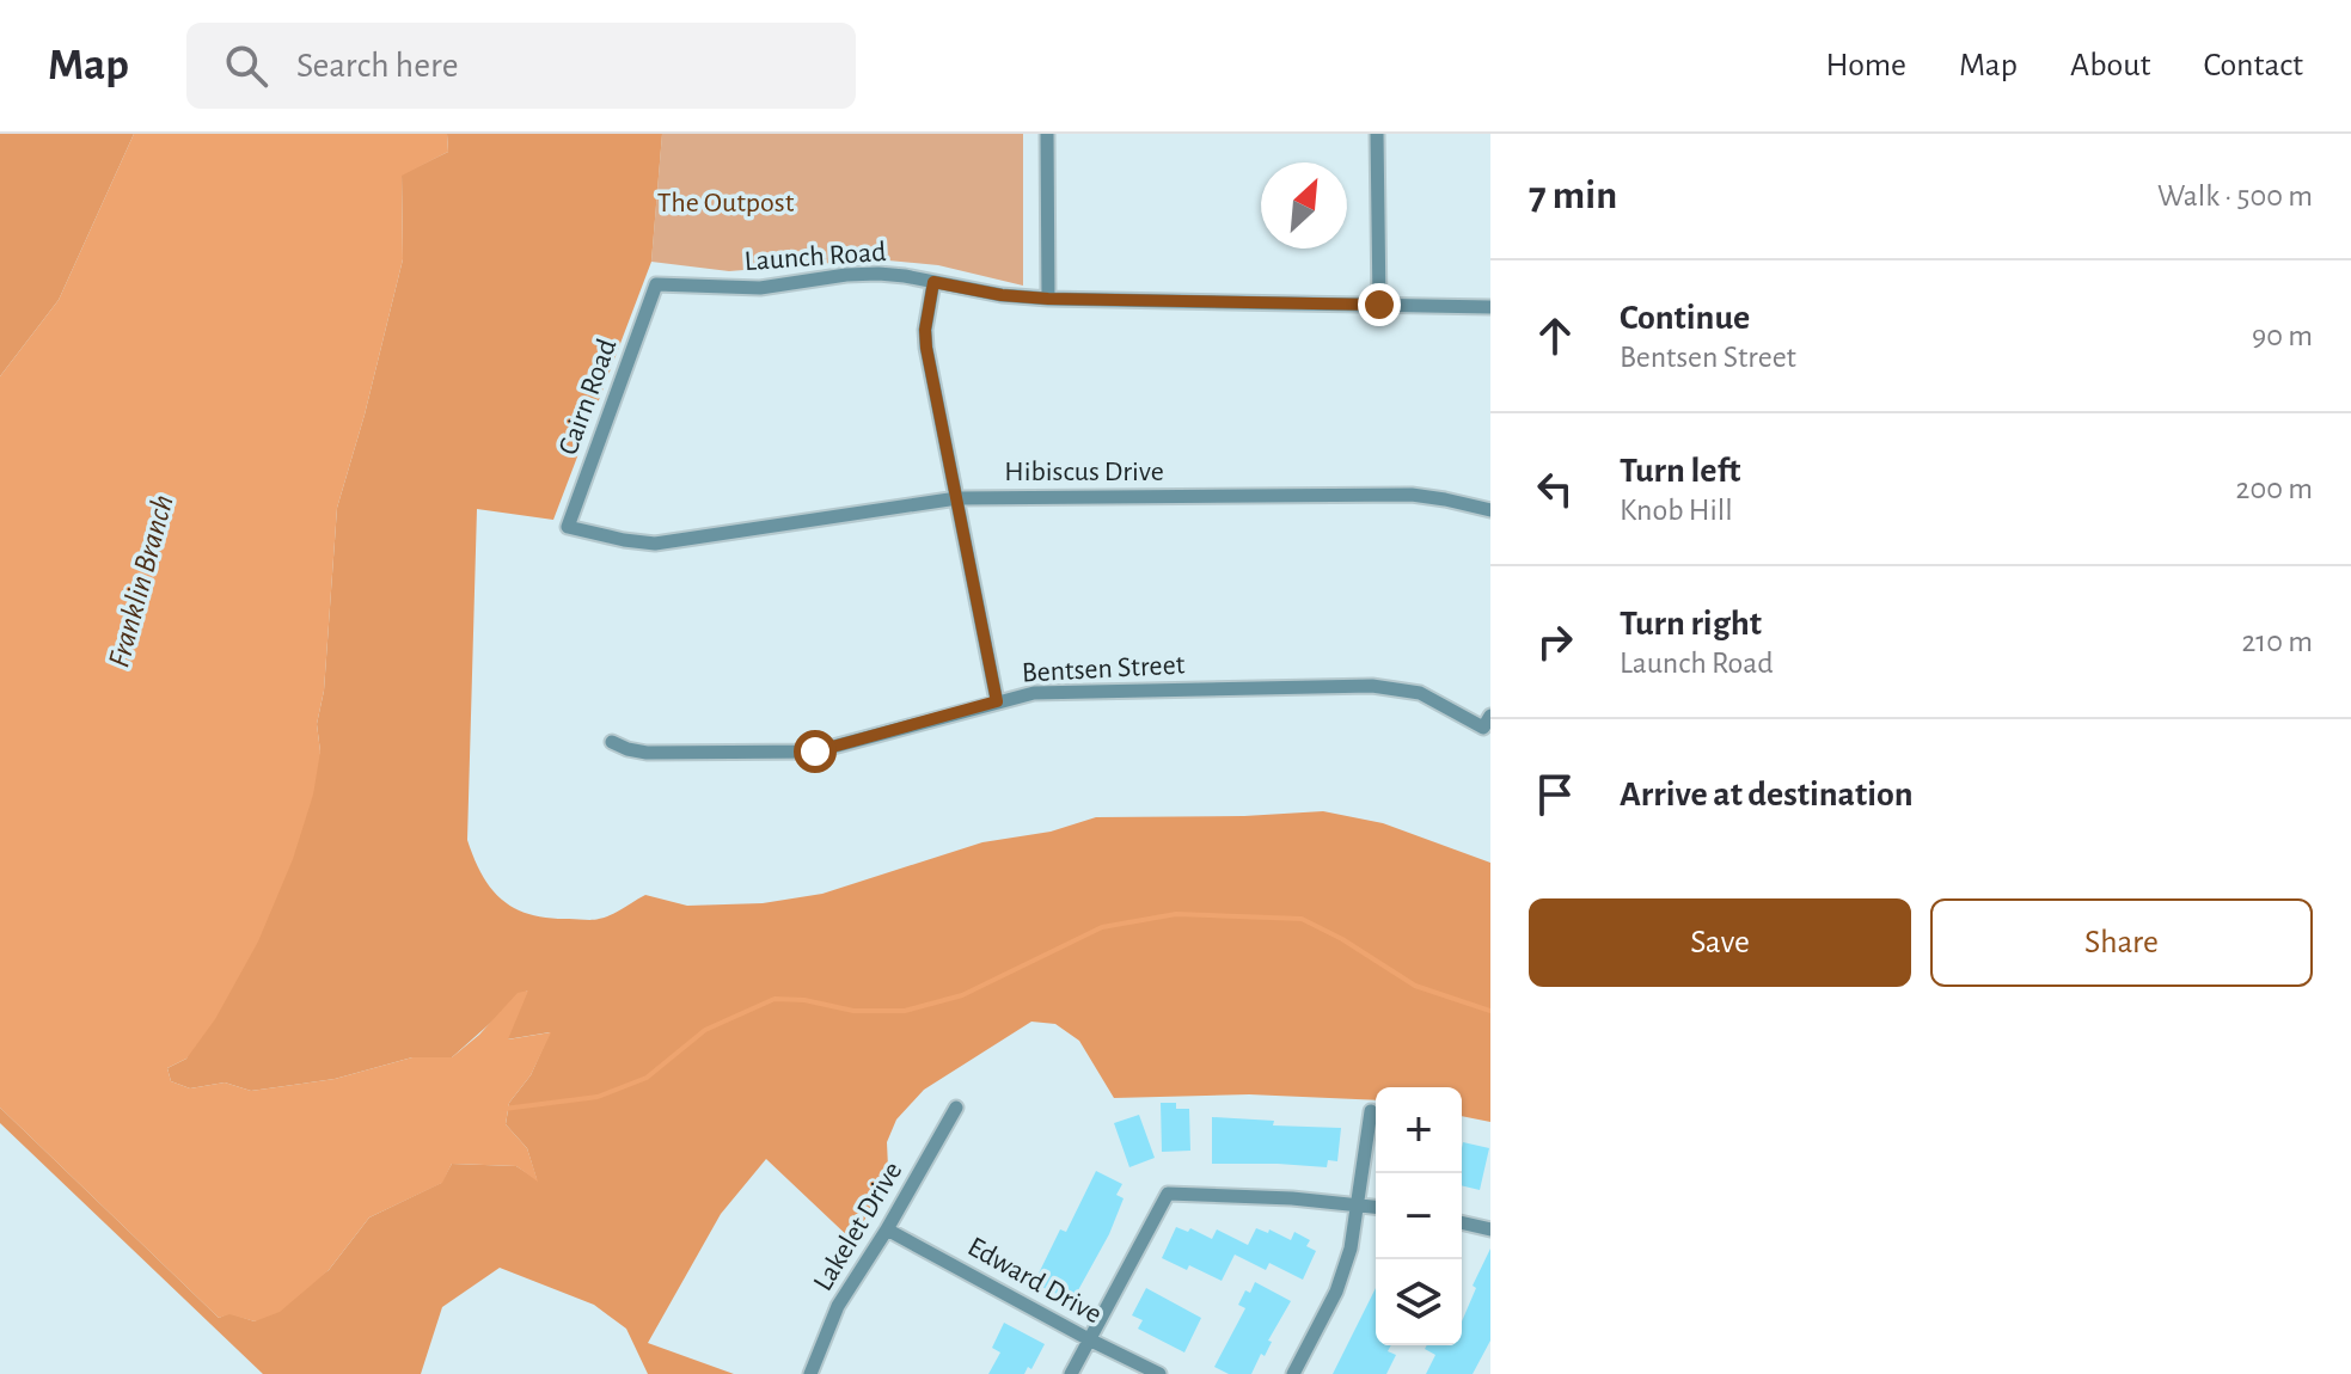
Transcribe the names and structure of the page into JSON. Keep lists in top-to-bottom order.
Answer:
{
  "streets": {
    "street": [
      "Launch Road",
      "Cairn Road",
      "Hibiscus Drive",
      "Bentsen Street",
      "Lakelet Drive",
      "Edward Drive"
    ]
  },
  "crossings": [
    ["Launch Road", "Cairn Road"],
    ["Cairn Road", "Hibiscus Drive"],
    ["Lakelet Drive", "Edward Drive"]
  ],
  "water": ["Franklin Branch"],
  "parks": ["The Outpost"],
  "north": "top right",
  "page": {
    "header": "Map",
    "search": "Search here",
    "nav": [
      "Home",
      "Map",
      "About",
      "Contact"
    ],
    "heading": ["7 min", "Walk · 500 m"],
    "list": [
      ["Continue", "Bentsen Street", "90 m"],
      ["Turn left", "Knob Hill", "200 m"],
      ["Turn right", "Launch Road", "210 m"],
      "Arrive at destination"
    ],
    "buttons": ["Save", "Share"],
    "map_buttons": ["+", "−"]
  }
}
